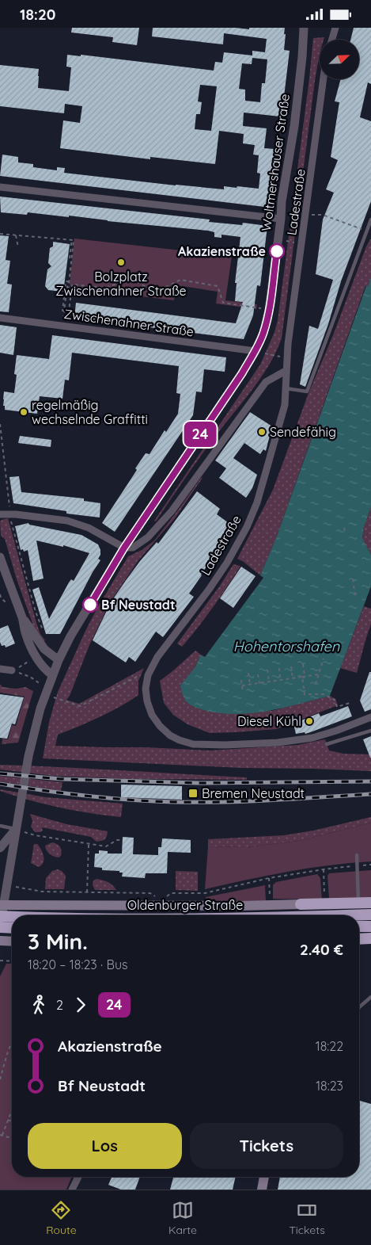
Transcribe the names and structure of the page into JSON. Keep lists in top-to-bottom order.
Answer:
{
  "streets": {
    "highway": ["Oldenburger Straße"],
    "street": ["Woltmershauser Straße", "Ladestraße", "Zwischenahner Straße"]
  },
  "crossings": [
    ["Woltmershauser Straße", "Zwischenahner Straße"]
  ],
  "water": ["Hohentorshafen"],
  "places": {
    "other": [
      "Akazienstraße",
      "Bolzplatz Zwischenahner Straße",
      "regelmäßig wechselnde Graffitti",
      "Sendefähig",
      "Bf Neustadt",
      "Diesel Kühl"
    ],
    "transit": ["Bremen Neustadt"]
  },
  "lines": ["bus line 24"],
  "north": "top right",
  "page": {
    "status": "18:20",
    "on_map": "24",
    "heading": ["3 Min.", "18:20 – 18:23 · Bus", "2.40 €"],
    "legs": ["2", "24"],
    "list": [
      {
        "name": "Akazienstraße",
        "value": "18:22"
      },
      {
        "name": "Bf Neustadt",
        "value": "18:23"
      }
    ],
    "buttons": ["Los", "Tickets"],
    "tabs": ["Route", "Karte", "Tickets"]
  }
}
